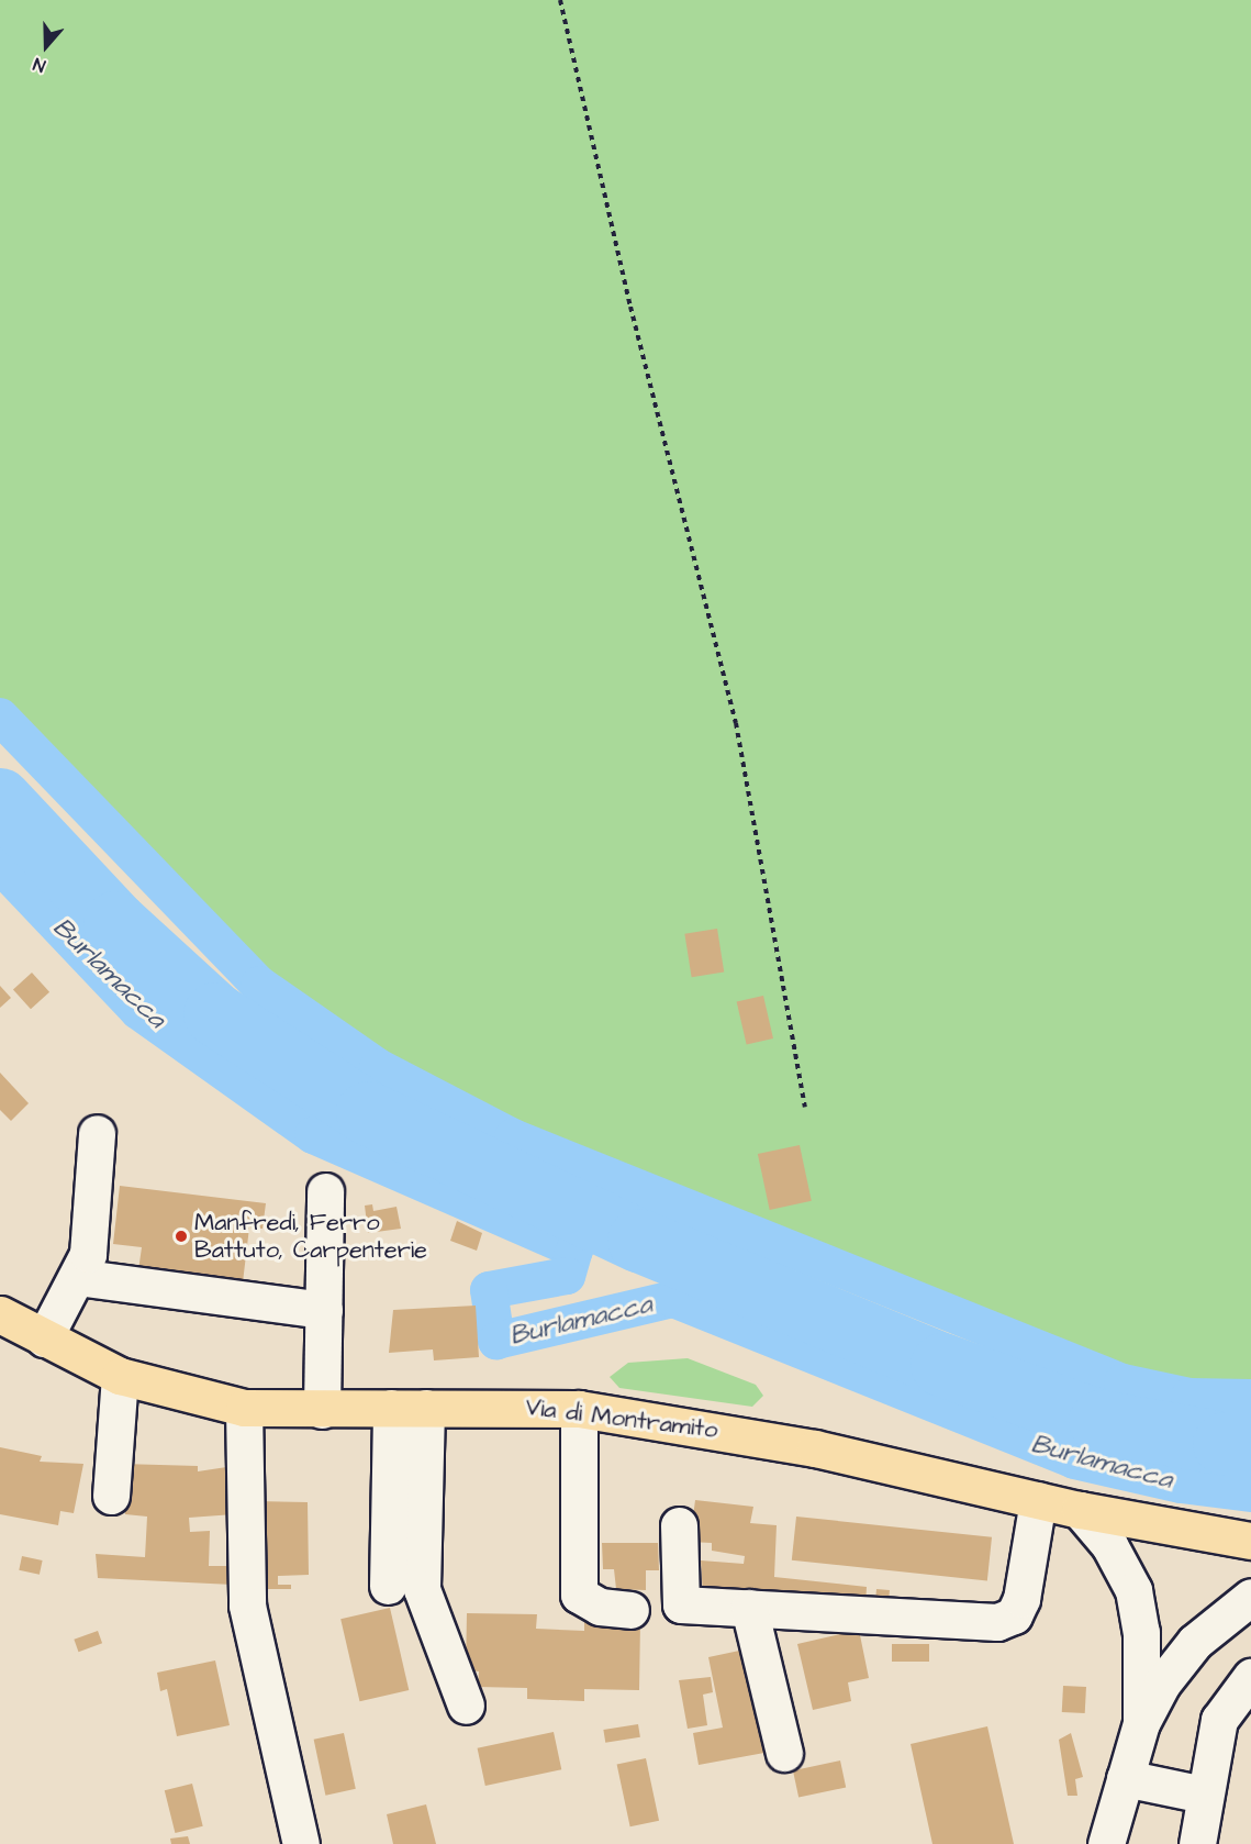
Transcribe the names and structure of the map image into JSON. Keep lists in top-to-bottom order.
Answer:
{
  "streets": {
    "main road": ["Via di Montramito"]
  },
  "water": ["Burlamacca"],
  "places": ["Manfredi, Ferro Battuto, Carpenterie"],
  "north": "bottom"
}
